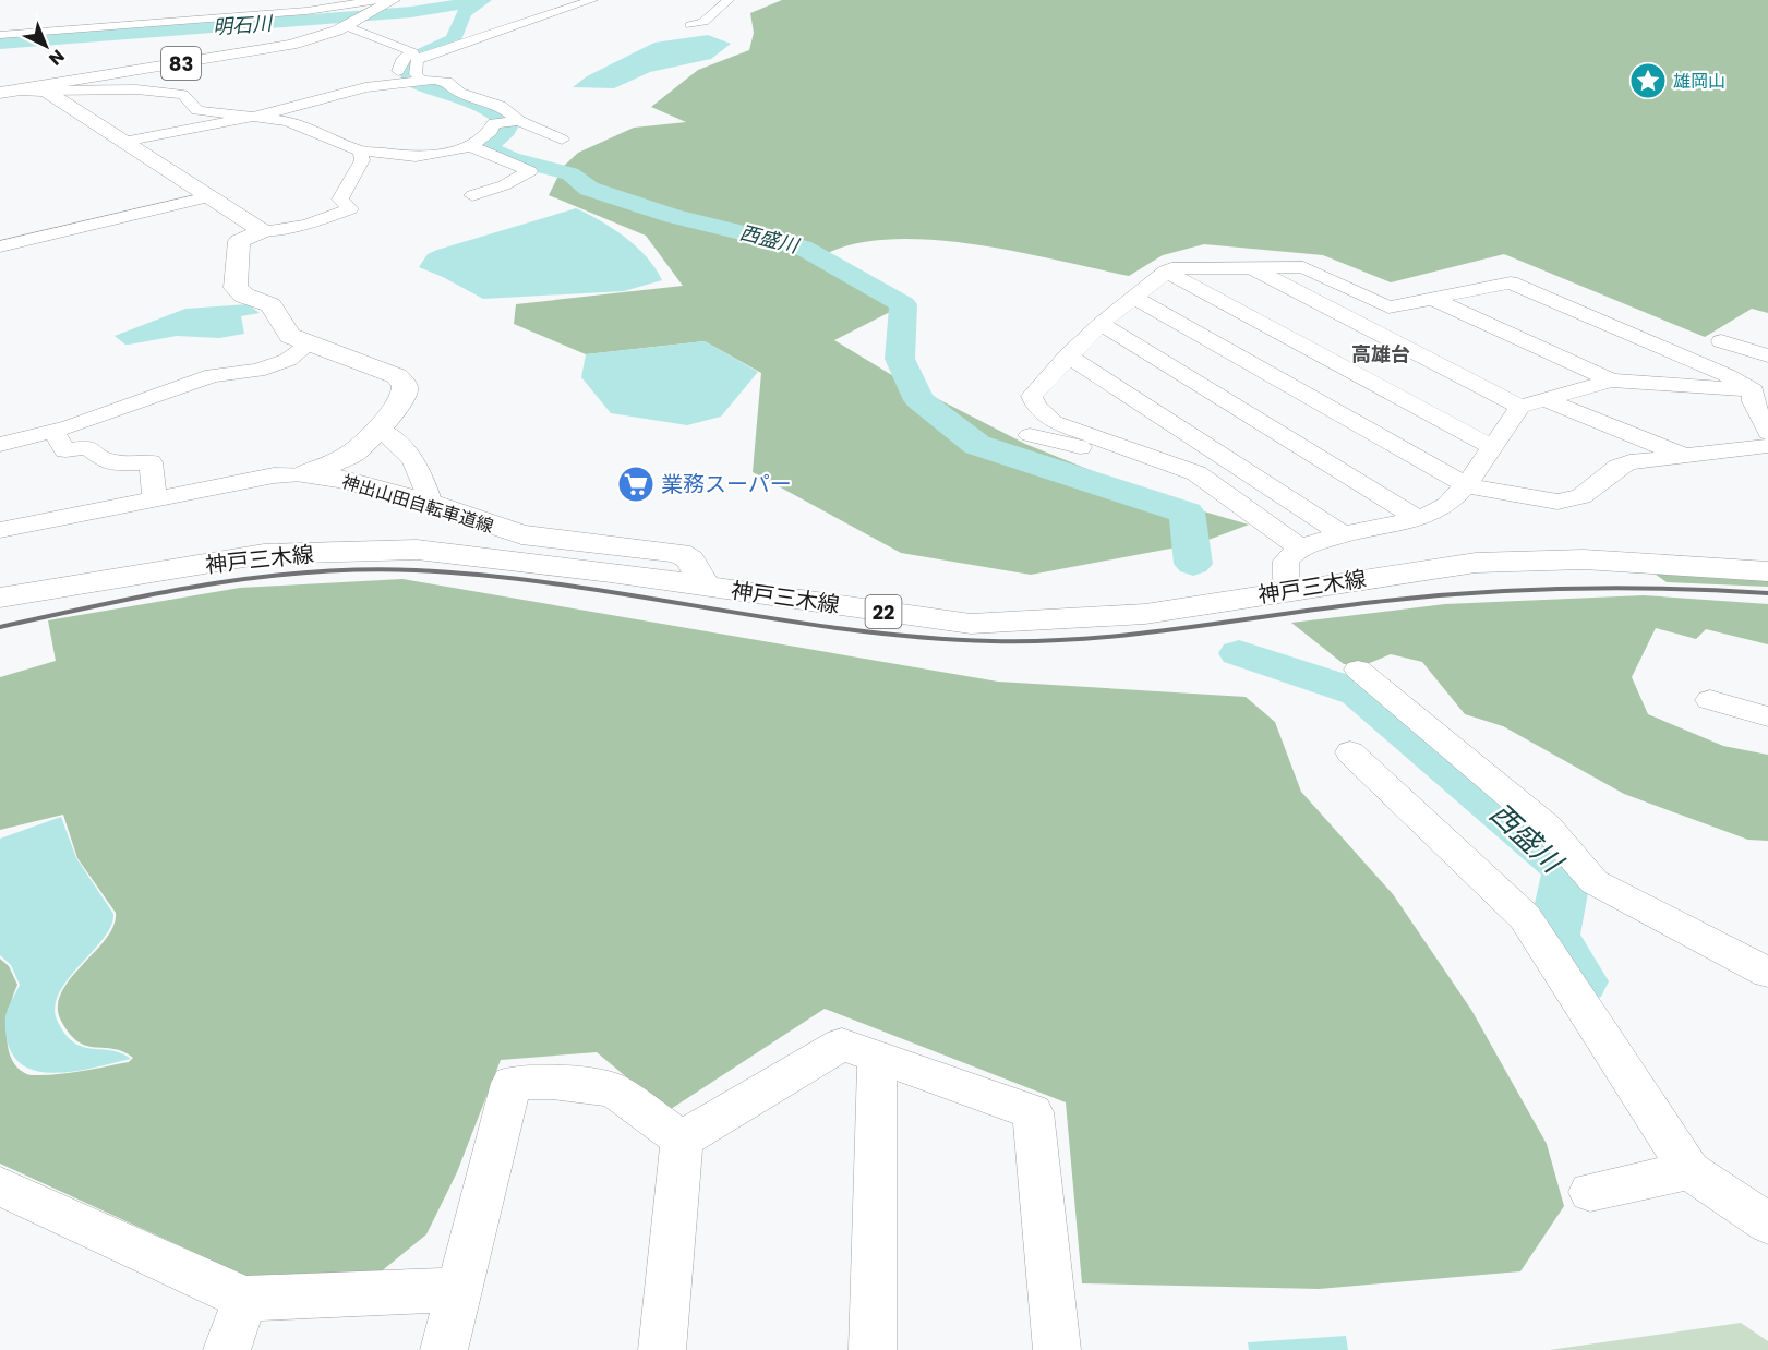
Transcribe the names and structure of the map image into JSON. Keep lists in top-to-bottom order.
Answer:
{
  "streets": {
    "main road": [
      "83",
      "神出山田自転車道線",
      "神戸三木線",
      "22"
    ]
  },
  "crossings": [
    ["神出山田自転車道線", "神戸三木線"]
  ],
  "districts": ["高雄台"],
  "water": ["明石川", "西盛川"],
  "places": {
    "place": ["雄岡山"],
    "supermarket": ["業務スーパー"]
  },
  "north": "bottom right"
}
